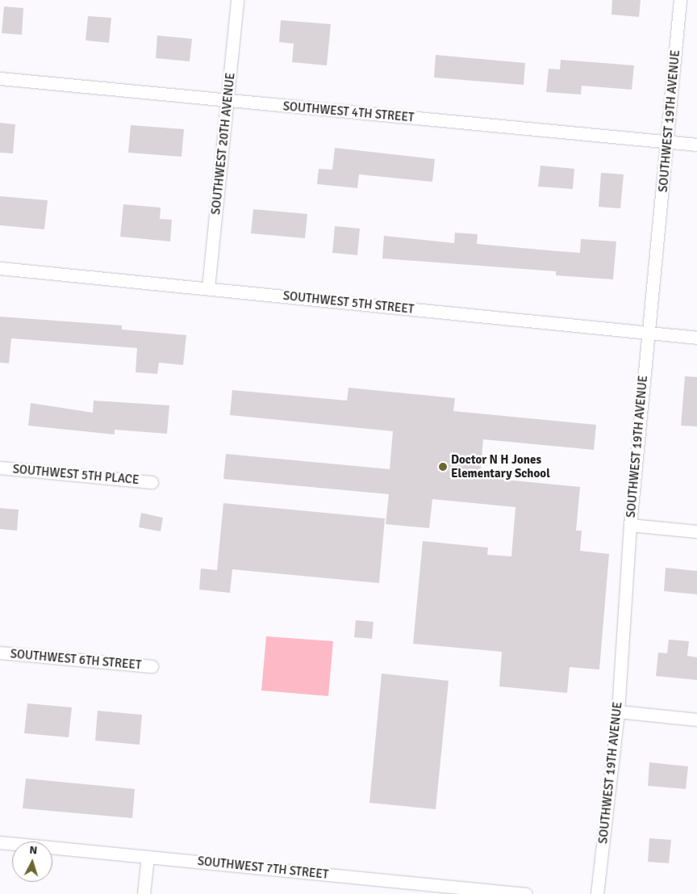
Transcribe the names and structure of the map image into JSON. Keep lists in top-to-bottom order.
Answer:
{
  "streets": {
    "street": [
      "SOUTHWEST 4TH STREET",
      "SOUTHWEST 19TH AVENUE",
      "SOUTHWEST 20TH AVENUE",
      "SOUTHWEST 5TH STREET",
      "SOUTHWEST 5TH PLACE",
      "SOUTHWEST 6TH STREET",
      "SOUTHWEST 7TH STREET"
    ]
  },
  "crossings": [
    ["SOUTHWEST 4TH STREET", "SOUTHWEST 19TH AVENUE"],
    ["SOUTHWEST 4TH STREET", "SOUTHWEST 20TH AVENUE"],
    ["SOUTHWEST 19TH AVENUE", "SOUTHWEST 5TH STREET"],
    ["SOUTHWEST 20TH AVENUE", "SOUTHWEST 5TH STREET"]
  ],
  "places": ["Doctor N H Jones Elementary School"],
  "north": "top"
}
